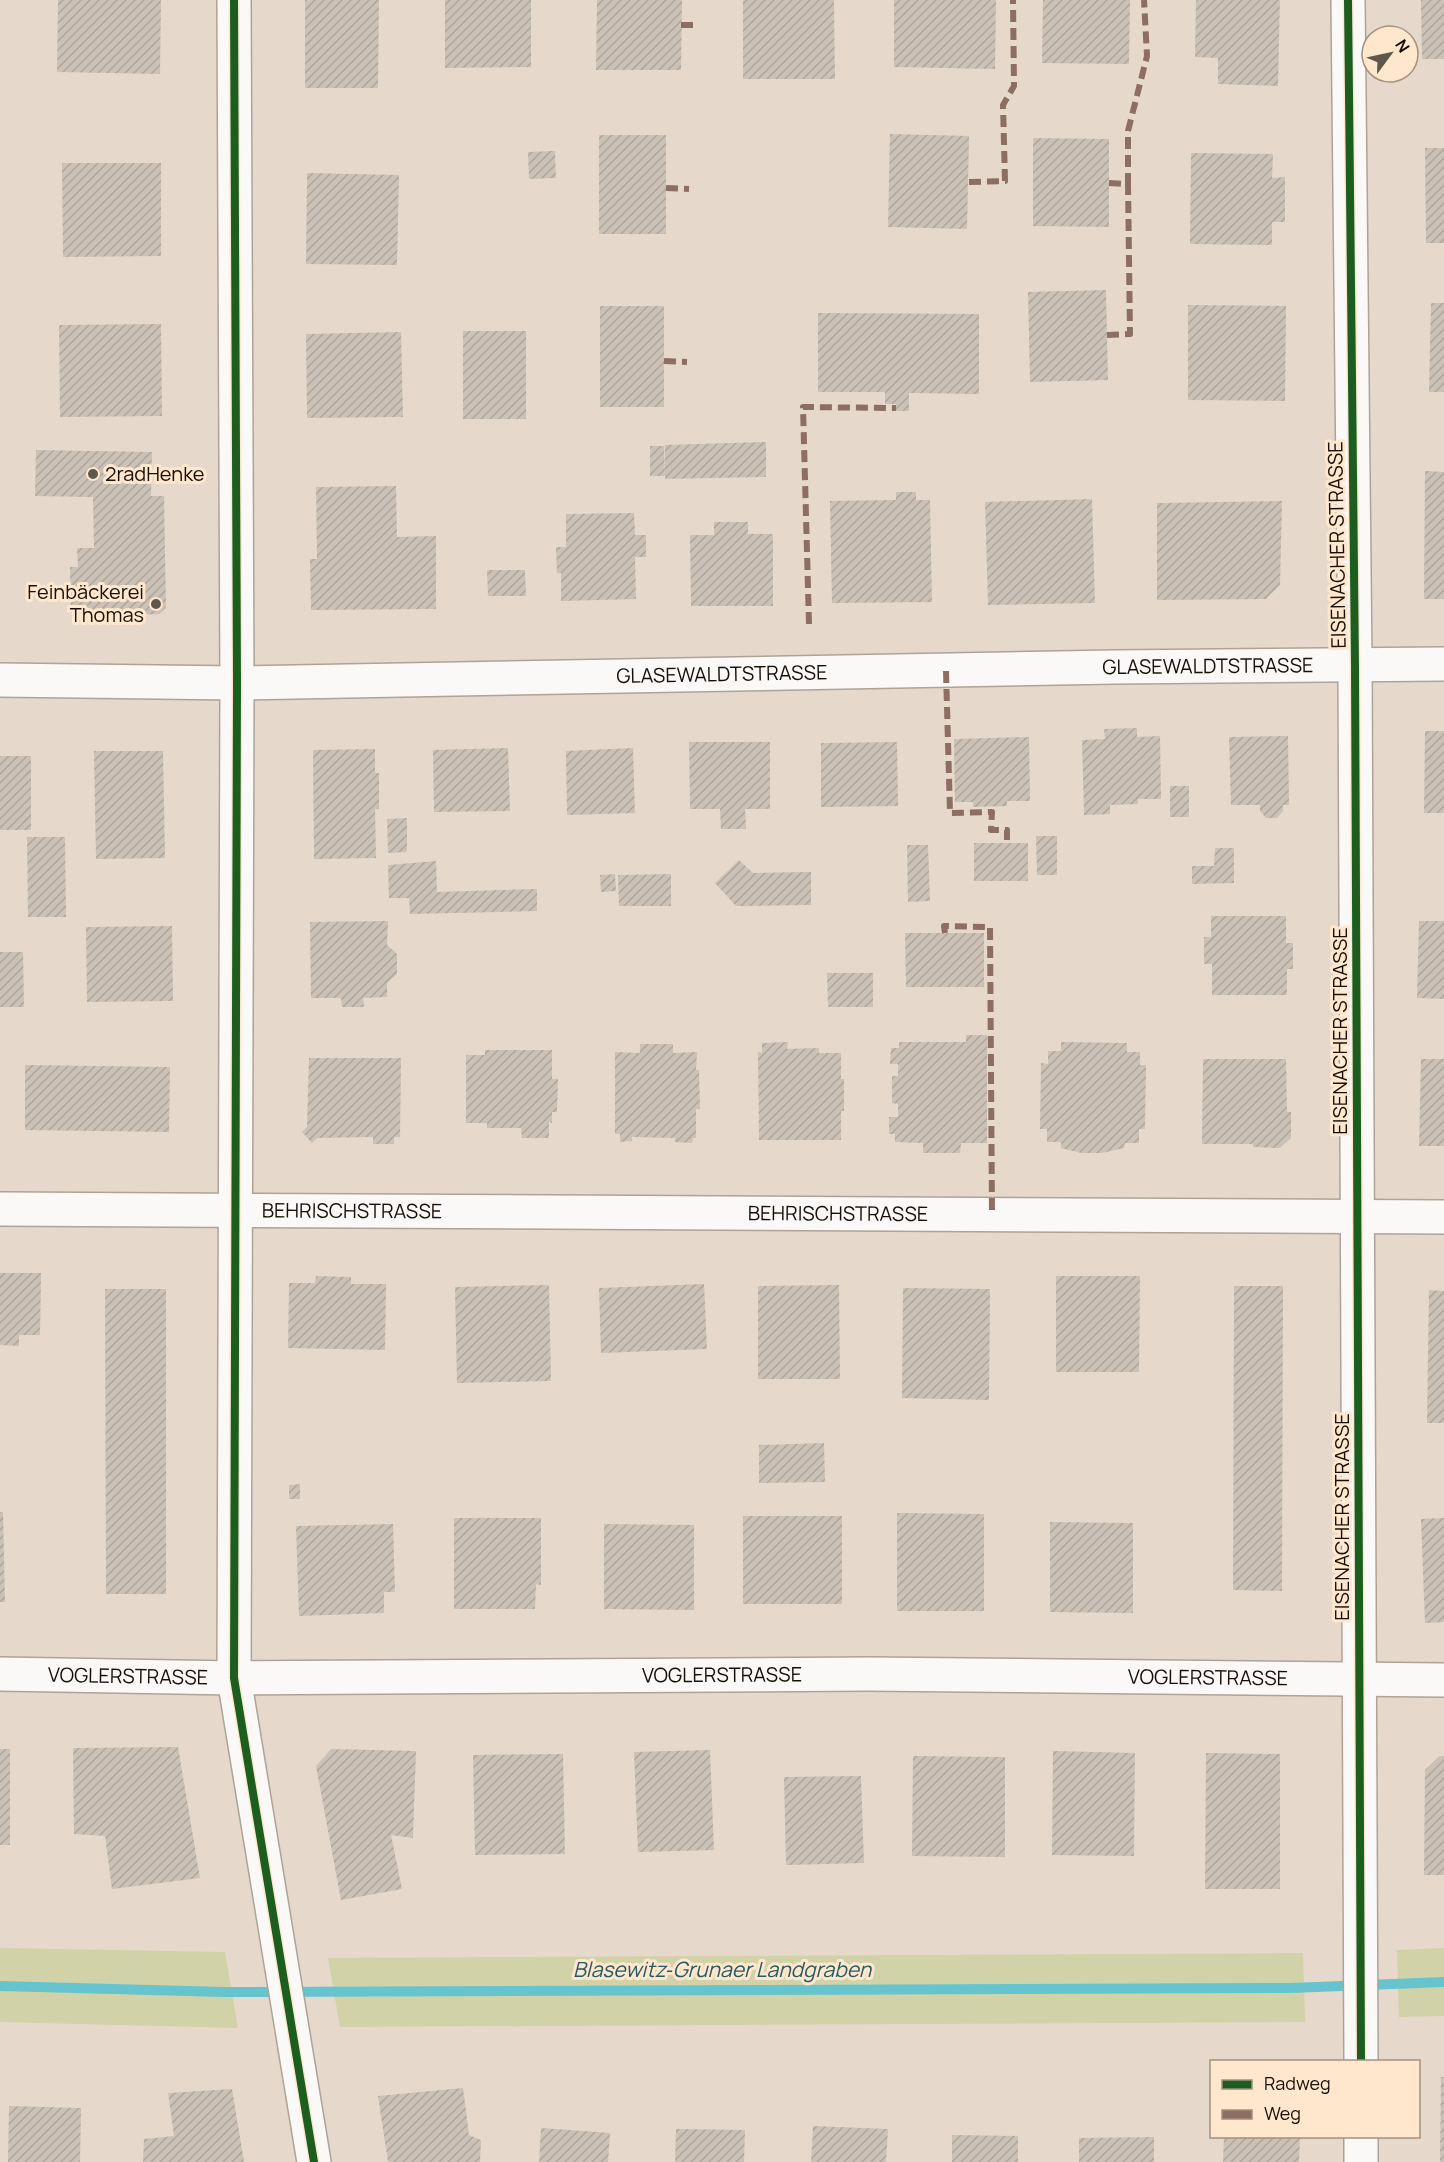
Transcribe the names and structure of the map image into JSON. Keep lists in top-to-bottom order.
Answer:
{
  "streets": {
    "street": [
      "EISENACHER STRASSE",
      "GLASEWALDTSTRASSE",
      "BEHRISCHSTRASSE",
      "VOGLERSTRASSE"
    ]
  },
  "crossings": [
    ["EISENACHER STRASSE", "GLASEWALDTSTRASSE"],
    ["EISENACHER STRASSE", "BEHRISCHSTRASSE"],
    ["EISENACHER STRASSE", "VOGLERSTRASSE"]
  ],
  "water": ["Blasewitz‐Grunaer Landgraben"],
  "places": ["2radHenke", "Feinbäckerei Thomas"],
  "legend": ["Radweg", "Weg"],
  "north": "top right"
}
